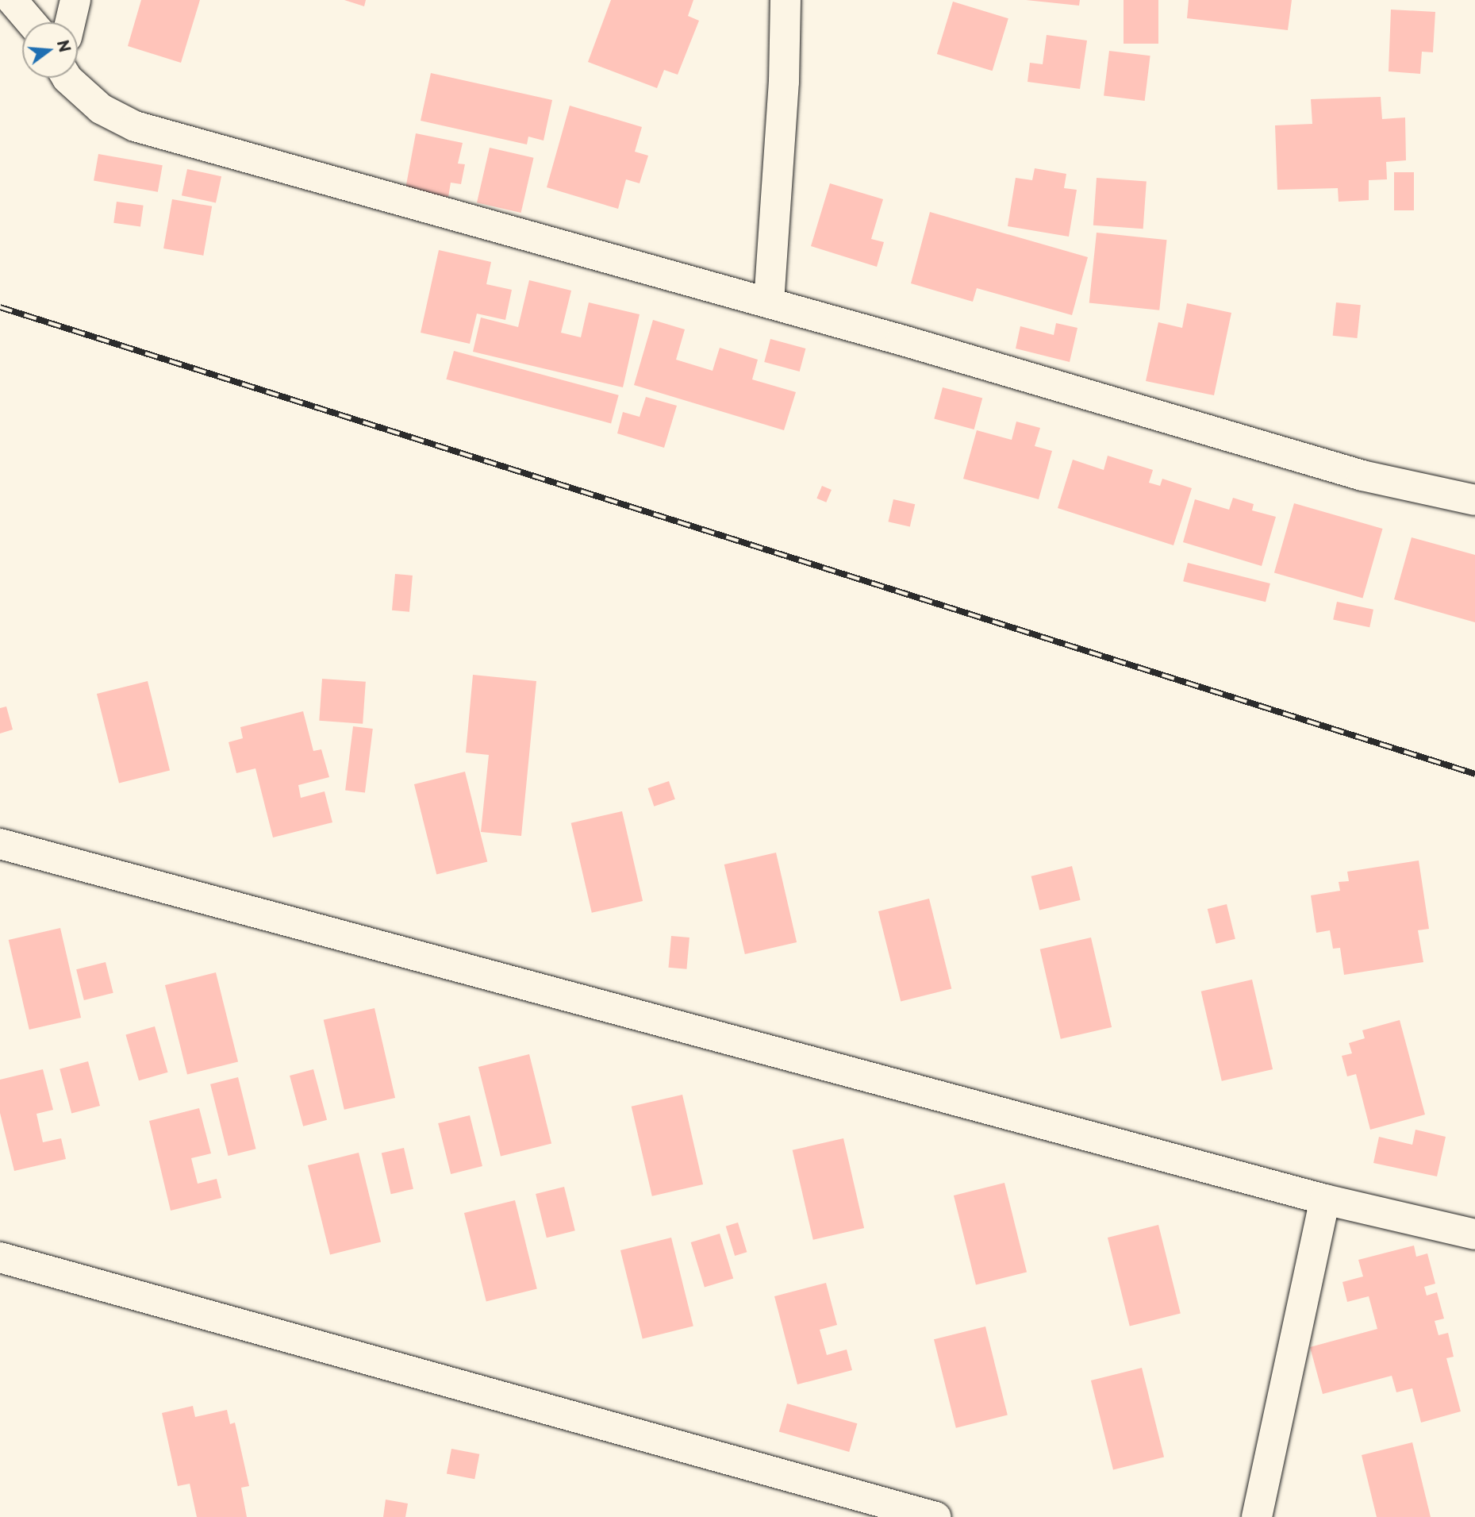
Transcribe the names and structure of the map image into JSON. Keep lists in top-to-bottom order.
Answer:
{
  "north": "right"
}
